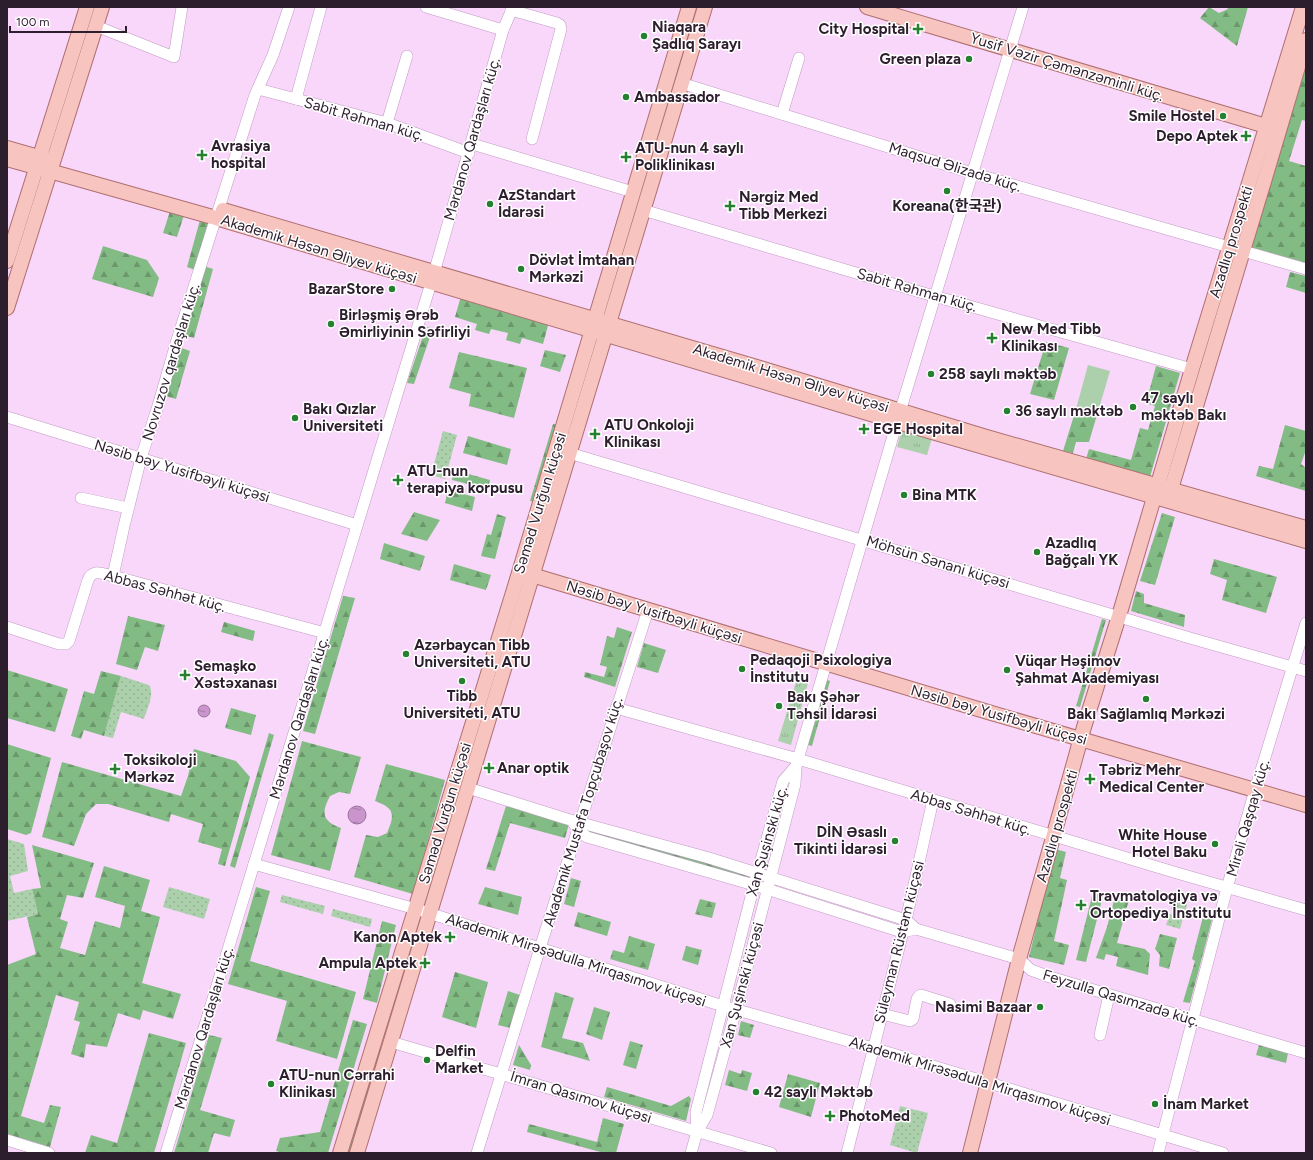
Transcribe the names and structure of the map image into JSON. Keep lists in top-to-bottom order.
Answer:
{
  "streets": {
    "main road": [
      "Yusif Vəzir Çəmənzəminli küç.",
      "Azadlıq prospekti",
      "Akademik Həsən Əliyev küçəsi",
      "Nəsib bəy Yusifbəyli küçəsi",
      "Səməd Vurğun küçəsi"
    ],
    "street": [
      "Sabit Rəhman küç.",
      "Mərdanov Qardaşları küç.",
      "Maqsud Əlizadə küç.",
      "Novruzov qardaşları küç.",
      "Möhsün Sənani küçəsi",
      "Abbas Səhhət küç.",
      "Akademik Mustafa Topçubaşov küç.",
      "Mirəli Qaşqay küç.",
      "Xan Şuşinski küç.",
      "Süleyman Rüstəm küçəsi",
      "Akademik Mirəsədulla Mirqasımov küçəsi",
      "Xan Şuşinski küçəsi",
      "Feyzulla Qasımzadə küç.",
      "İmran Qasımov küçəsi"
    ]
  },
  "crossings": [
    ["Yusif Vəzir Çəmənzəminli küç.", "Azadlıq prospekti"],
    ["Yusif Vəzir Çəmənzəminli küç.", "Xan Şuşinski küç."],
    ["Sabit Rəhman küç.", "Mərdanov Qardaşları küç."],
    ["Sabit Rəhman küç.", "Azadlıq prospekti"],
    ["Sabit Rəhman küç.", "Novruzov qardaşları küç."],
    ["Sabit Rəhman küç.", "Səməd Vurğun küçəsi"],
    ["Sabit Rəhman küç.", "Xan Şuşinski küç."],
    ["Mərdanov Qardaşları küç.", "Akademik Həsən Əliyev küçəsi"],
    ["Mərdanov Qardaşları küç.", "Nəsib bəy Yusifbəyli küçəsi"],
    ["Mərdanov Qardaşları küç.", "Abbas Səhhət küç."],
    ["Maqsud Əlizadə küç.", "Azadlıq prospekti"],
    ["Maqsud Əlizadə küç.", "Səməd Vurğun küçəsi"],
    ["Maqsud Əlizadə küç.", "Xan Şuşinski küç."],
    ["Azadlıq prospekti", "Akademik Həsən Əliyev küçəsi"],
    ["Azadlıq prospekti", "Nəsib bəy Yusifbəyli küçəsi"],
    ["Azadlıq prospekti", "Möhsün Sənani küçəsi"],
    ["Azadlıq prospekti", "Abbas Səhhət küç."],
    ["Azadlıq prospekti", "Akademik Mirəsədulla Mirqasımov küçəsi"],
    ["Azadlıq prospekti", "Feyzulla Qasımzadə küç."],
    ["Akademik Həsən Əliyev küçəsi", "Novruzov qardaşları küç."],
    ["Akademik Həsən Əliyev küçəsi", "Səməd Vurğun küçəsi"],
    ["Akademik Həsən Əliyev küçəsi", "Xan Şuşinski küç."],
    ["Novruzov qardaşları küç.", "Nəsib bəy Yusifbəyli küçəsi"],
    ["Novruzov qardaşları küç.", "Abbas Səhhət küç."],
    ["Nəsib bəy Yusifbəyli küçəsi", "Səməd Vurğun küçəsi"],
    ["Nəsib bəy Yusifbəyli küçəsi", "Akademik Mustafa Topçubaşov küç."],
    ["Nəsib bəy Yusifbəyli küçəsi", "Mirəli Qaşqay küç."],
    ["Nəsib bəy Yusifbəyli küçəsi", "Xan Şuşinski küç."],
    ["Səməd Vurğun küçəsi", "Möhsün Sənani küçəsi"],
    ["Səməd Vurğun küçəsi", "Akademik Mirəsədulla Mirqasımov küçəsi"],
    ["Səməd Vurğun küçəsi", "Feyzulla Qasımzadə küç."],
    ["Səməd Vurğun küçəsi", "İmran Qasımov küçəsi"],
    ["Möhsün Sənani küçəsi", "Mirəli Qaşqay küç."],
    ["Möhsün Sənani küçəsi", "Xan Şuşinski küç."],
    ["Abbas Səhhət küç.", "Akademik Mustafa Topçubaşov küç."],
    ["Abbas Səhhət küç.", "Mirəli Qaşqay küç."],
    ["Abbas Səhhət küç.", "Xan Şuşinski küç."],
    ["Abbas Səhhət küç.", "Süleyman Rüstəm küçəsi"],
    ["Abbas Səhhət küç.", "Xan Şuşinski küçəsi"],
    ["Akademik Mustafa Topçubaşov küç.", "Akademik Mirəsədulla Mirqasımov küçəsi"],
    ["Akademik Mustafa Topçubaşov küç.", "Feyzulla Qasımzadə küç."],
    ["Akademik Mustafa Topçubaşov küç.", "İmran Qasımov küçəsi"],
    ["Mirəli Qaşqay küç.", "Akademik Mirəsədulla Mirqasımov küçəsi"],
    ["Mirəli Qaşqay küç.", "Feyzulla Qasımzadə küç."],
    ["Xan Şuşinski küç.", "Akademik Mirəsədulla Mirqasımov küçəsi"],
    ["Xan Şuşinski küç.", "Xan Şuşinski küçəsi"],
    ["Xan Şuşinski küç.", "Feyzulla Qasımzadə küç."],
    ["Xan Şuşinski küç.", "İmran Qasımov küçəsi"],
    ["Süleyman Rüstəm küçəsi", "Akademik Mirəsədulla Mirqasımov küçəsi"],
    ["Süleyman Rüstəm küçəsi", "Feyzulla Qasımzadə küç."],
    ["Akademik Mirəsədulla Mirqasımov küçəsi", "Xan Şuşinski küçəsi"],
    ["Xan Şuşinski küçəsi", "Feyzulla Qasımzadə küç."],
    ["Xan Şuşinski küçəsi", "İmran Qasımov küçəsi"]
  ],
  "places": {
    "health": [
      "City Hospital",
      "Depo Aptek",
      "Avrasiya hospital",
      "ATU-nun 4 saylı Poliklinikası",
      "Nərgiz Med Tibb Merkezi",
      "New Med Tibb Klinikası",
      "EGE Hospital",
      "ATU Onkoloji Klinikası",
      "ATU-nun terapiya korpusu",
      "Semaşko Xəstəxanası",
      "Anar optik",
      "Toksikoloji Mərkəz",
      "Təbriz Mehr Medical Center",
      "Travmatologiya və Ortopediya İnstitutu",
      "Kanon Aptek",
      "Ampula Aptek",
      "PhotoMed"
    ],
    "other": [
      "Niaqara Şadlıq Sarayı",
      "Green plaza",
      "Ambassador",
      "Smile Hostel",
      "Koreana(한국관)",
      "AzStandart İdarəsi",
      "Dövlət İmtahan Mərkəzi",
      "BazarStore",
      "Birləşmiş Ərəb Əmirliyinin Səfirliyi",
      "258 saylı məktəb",
      "47 saylı məktəb Bakı",
      "36 saylı məktəb",
      "Bakı Qızlar Universiteti",
      "Bina MTK",
      "Azadlıq Bağçalı YK",
      "Azərbaycan Tibb Universiteti, ATU",
      "Pedaqoji Psixologiya İnstitutu",
      "Vüqar Həşimov Şahmat Akademiyası",
      "Tibb Universiteti, ATU",
      "Bakı Sağlamlıq Mərkəzi",
      "Bakı Şəhər Təhsil İdarəsi",
      "DİN Əsaslı Tikinti İdarəsi",
      "White House Hotel Baku",
      "Nasimi Bazaar",
      "Delfin Market",
      "ATU-nun Cərrahi Klinikası",
      "42 saylı Məktəb",
      "İnam Market"
    ]
  },
  "scale_bar": "100 m"
}
